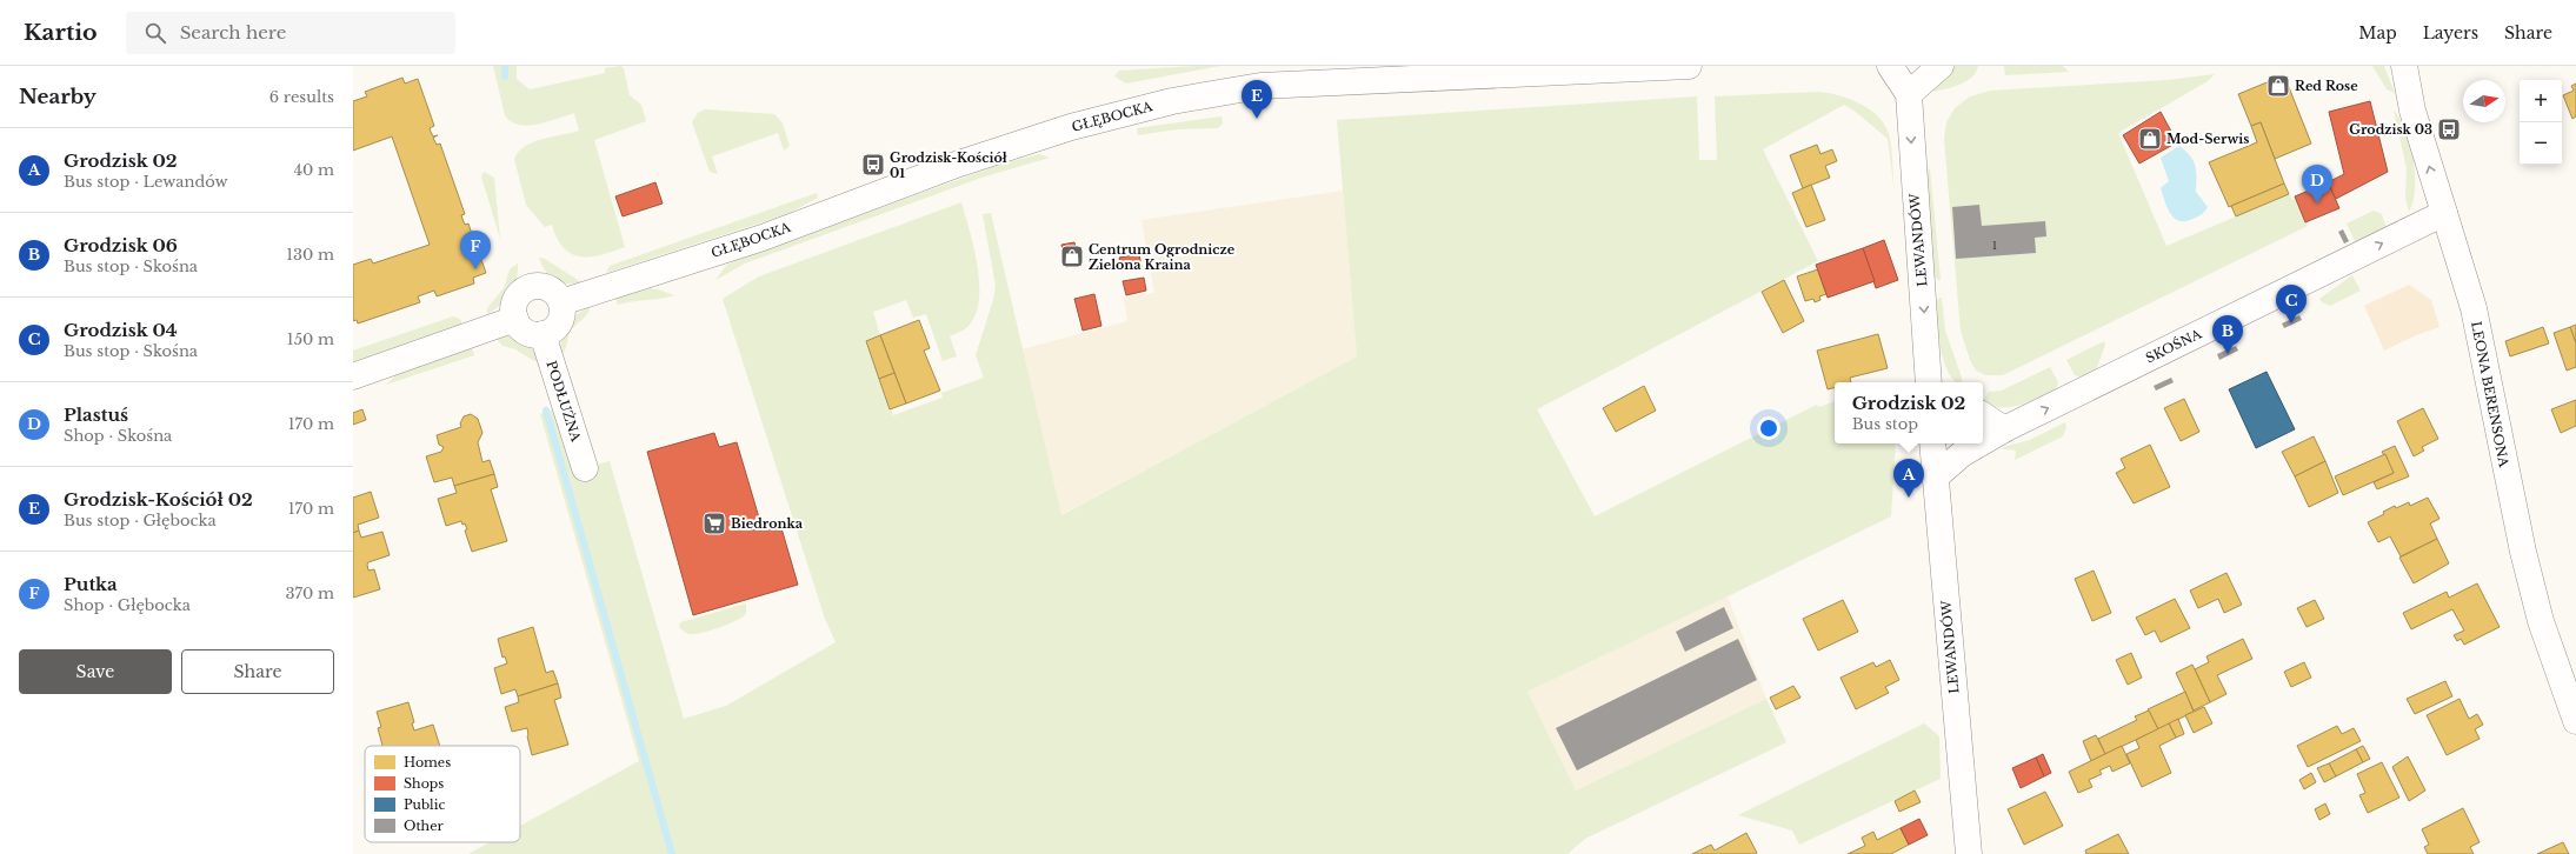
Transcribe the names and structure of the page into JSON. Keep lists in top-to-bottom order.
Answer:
{
  "streets": {
    "street": [
      "GŁĘBOCKA",
      "LEWANDÓW",
      "SKOŚNA",
      "LEONA BERENSONA",
      "PODŁUŻNA"
    ]
  },
  "crossings": [
    ["GŁĘBOCKA", "PODŁUŻNA"],
    ["LEWANDÓW", "SKOŚNA"],
    ["SKOŚNA", "LEONA BERENSONA"]
  ],
  "one_way": ["LEWANDÓW", "SKOŚNA"],
  "places": {
    "shop": ["Red Rose", "Mod-Serwis", "Centrum Ogrodnicze Zielona Kraina"],
    "bus stop": ["Grodzisk 03", "Grodzisk-Kościół 01"],
    "supermarket": ["Biedronka"]
  },
  "house_numbers": ["1"],
  "legend": [
    "Homes",
    "Shops",
    "Public",
    "Other"
  ],
  "north": "right",
  "page": {
    "header": "Kartio",
    "search": "Search here",
    "nav": ["Map", "Layers", "Share"],
    "heading": ["Nearby", "6 results"],
    "map_buttons": ["+", "−"],
    "pins": [
      "E",
      "D",
      "F",
      "C",
      "B",
      "A"
    ],
    "list": [
      {
        "mark": "A",
        "name": "Grodzisk 02",
        "note": "Bus stop · Lewandów",
        "value": "40 m"
      },
      {
        "mark": "B",
        "name": "Grodzisk 06",
        "note": "Bus stop · Skośna",
        "value": "130 m"
      },
      {
        "mark": "C",
        "name": "Grodzisk 04",
        "note": "Bus stop · Skośna",
        "value": "150 m"
      },
      {
        "mark": "D",
        "name": "Plastuś",
        "note": "Shop · Skośna",
        "value": "170 m"
      },
      {
        "mark": "E",
        "name": "Grodzisk-Kościół 02",
        "note": "Bus stop · Głębocka",
        "value": "170 m"
      },
      {
        "mark": "F",
        "name": "Putka",
        "note": "Shop · Głębocka",
        "value": "370 m"
      }
    ],
    "popup": ["Grodzisk 02", "Bus stop"],
    "buttons": ["Save", "Share"]
  }
}
